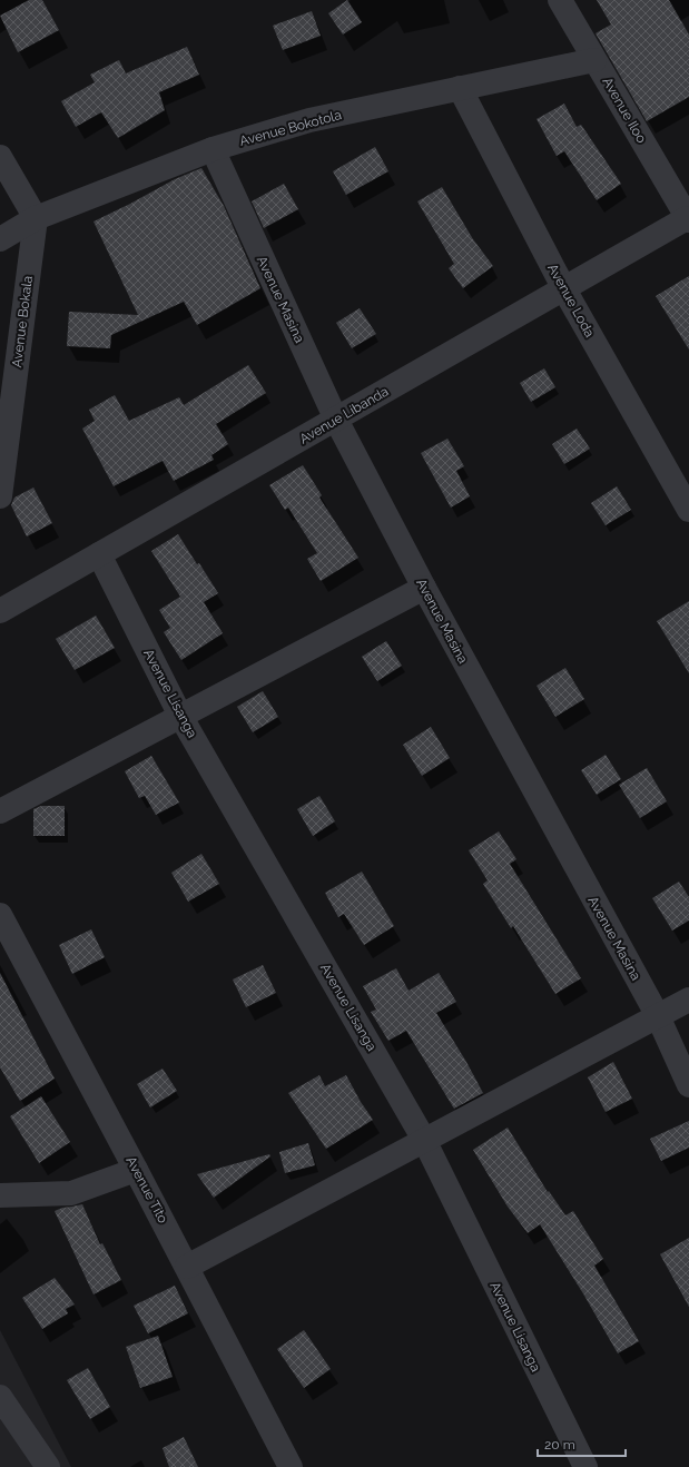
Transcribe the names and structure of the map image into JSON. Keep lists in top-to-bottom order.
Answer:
{
  "streets": {
    "street": [
      "Avenue Iloo",
      "Avenue Bokotola",
      "Avenue Masina",
      "Avenue Loda",
      "Avenue Bokala",
      "Avenue Libanda",
      "Avenue Lisanga",
      "Avenue Tito"
    ]
  },
  "crossings": [
    ["Avenue Iloo", "Avenue Bokotola"],
    ["Avenue Iloo", "Avenue Libanda"],
    ["Avenue Bokotola", "Avenue Masina"],
    ["Avenue Bokotola", "Avenue Loda"],
    ["Avenue Bokotola", "Avenue Bokala"],
    ["Avenue Masina", "Avenue Libanda"],
    ["Avenue Loda", "Avenue Libanda"],
    ["Avenue Libanda", "Avenue Lisanga"]
  ],
  "scale_bar": "20 m"
}
